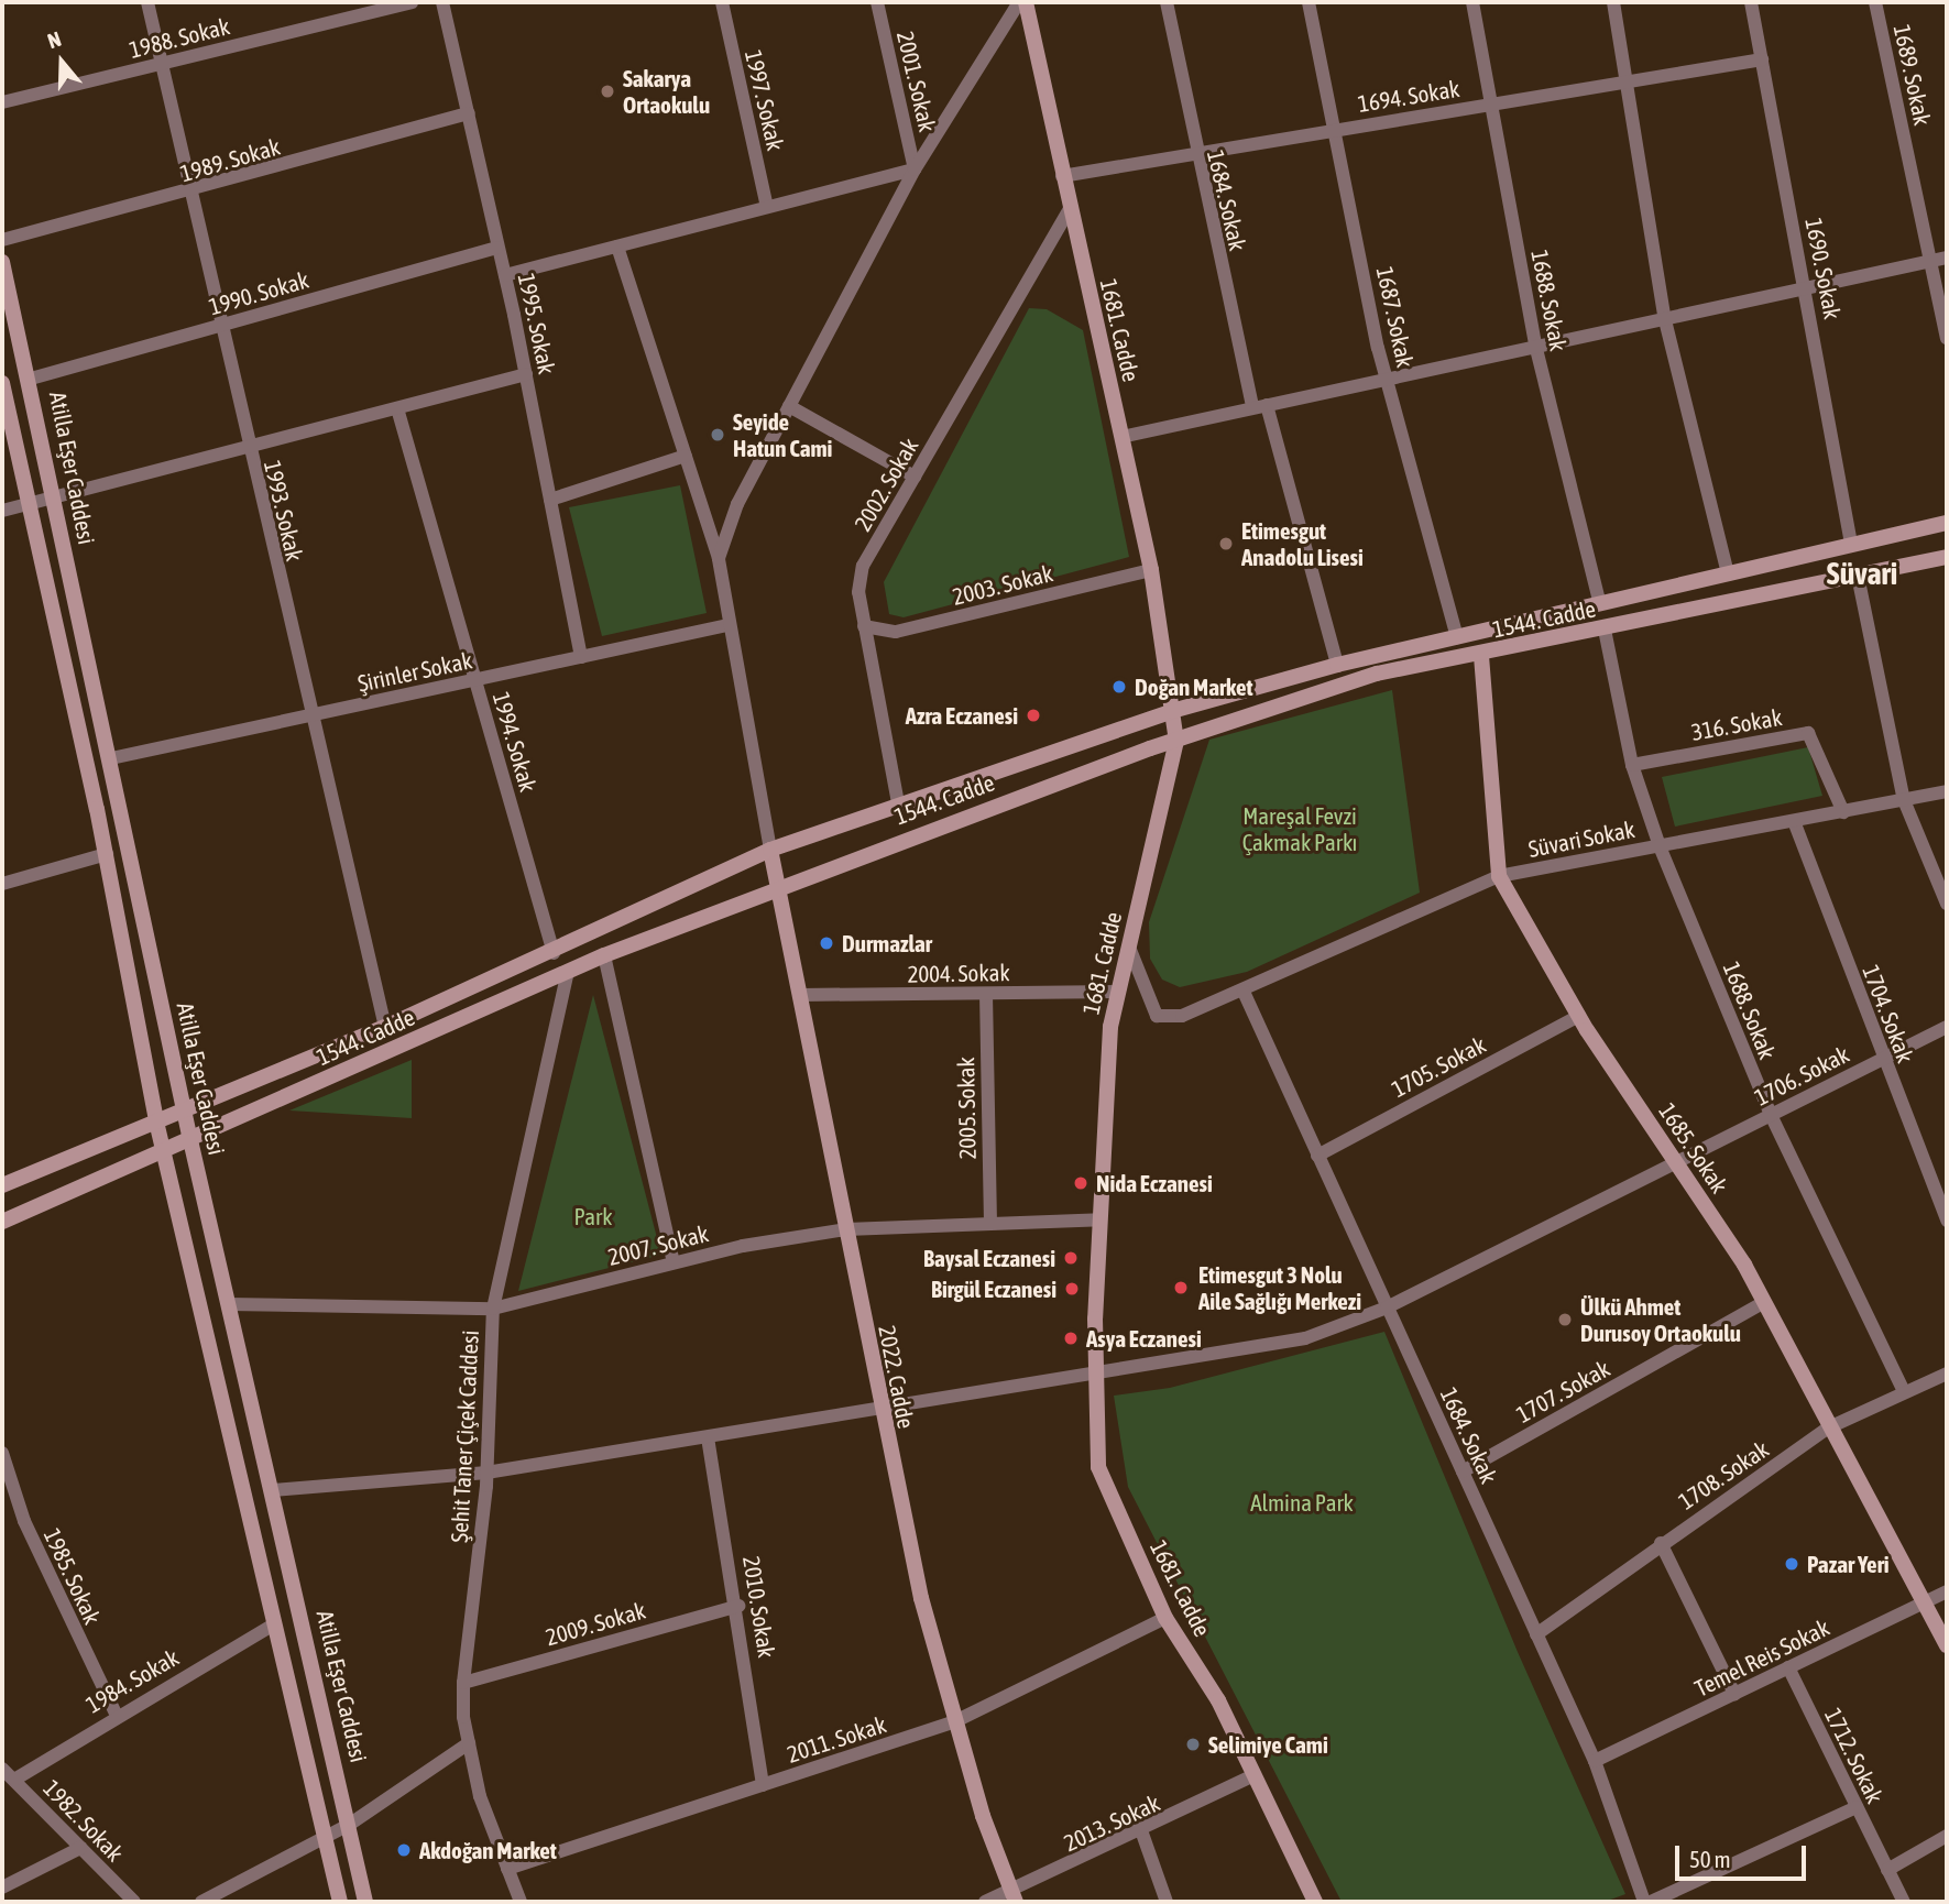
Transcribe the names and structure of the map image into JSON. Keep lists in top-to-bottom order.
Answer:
{
  "streets": {
    "main road": [
      "1681. Cadde",
      "Atilla Eşer Caddesi",
      "1544. Cadde",
      "1685. Sokak",
      "2022. Cadde"
    ],
    "street": [
      "1988. Sokak",
      "1689. Sokak",
      "2001. Sokak",
      "1694. Sokak",
      "1997. Sokak",
      "1989. Sokak",
      "1684. Sokak",
      "1690. Sokak",
      "1990. Sokak",
      "1688. Sokak",
      "1687. Sokak",
      "1995. Sokak",
      "2002. Sokak",
      "1993. Sokak",
      "2003. Sokak",
      "Şirinler Sokak",
      "316. Sokak",
      "1994. Sokak",
      "Süvari Sokak",
      "2004. Sokak",
      "1704. Sokak",
      "1705. Sokak",
      "1706. Sokak",
      "2005. Sokak",
      "2007. Sokak",
      "1707. Sokak",
      "Şehit Taner Çiçek Caddesi",
      "1708. Sokak",
      "1985. Sokak",
      "2010. Sokak",
      "2009. Sokak",
      "Temel Reis Sokak",
      "1984. Sokak",
      "2011. Sokak",
      "1712. Sokak",
      "1982. Sokak",
      "2013. Sokak"
    ]
  },
  "crossings": [
    ["1988. Sokak", "1993. Sokak"],
    ["1694. Sokak", "1684. Sokak"],
    ["1694. Sokak", "1690. Sokak"],
    ["1694. Sokak", "1688. Sokak"],
    ["1694. Sokak", "1687. Sokak"],
    ["1694. Sokak", "1681. Cadde"],
    ["1989. Sokak", "1995. Sokak"],
    ["1989. Sokak", "1993. Sokak"],
    ["1684. Sokak", "1544. Cadde"],
    ["1684. Sokak", "Süvari Sokak"],
    ["1684. Sokak", "1705. Sokak"],
    ["1684. Sokak", "1706. Sokak"],
    ["1684. Sokak", "1707. Sokak"],
    ["1684. Sokak", "1708. Sokak"],
    ["1684. Sokak", "Temel Reis Sokak"],
    ["1690. Sokak", "1544. Cadde"],
    ["1990. Sokak", "1995. Sokak"],
    ["1990. Sokak", "Atilla Eşer Caddesi"],
    ["1990. Sokak", "1993. Sokak"],
    ["1688. Sokak", "1544. Cadde"],
    ["1688. Sokak", "316. Sokak"],
    ["1688. Sokak", "Süvari Sokak"],
    ["1688. Sokak", "1706. Sokak"],
    ["1688. Sokak", "1708. Sokak"],
    ["1687. Sokak", "1544. Cadde"],
    ["1995. Sokak", "Şirinler Sokak"],
    ["1681. Cadde", "2002. Sokak"],
    ["1681. Cadde", "2003. Sokak"],
    ["1681. Cadde", "1544. Cadde"],
    ["1681. Cadde", "Süvari Sokak"],
    ["1681. Cadde", "2004. Sokak"],
    ["1681. Cadde", "1706. Sokak"],
    ["1681. Cadde", "2007. Sokak"],
    ["1681. Cadde", "2011. Sokak"],
    ["1681. Cadde", "2013. Sokak"],
    ["Atilla Eşer Caddesi", "1544. Cadde"],
    ["Atilla Eşer Caddesi", "Şirinler Sokak"],
    ["Atilla Eşer Caddesi", "1706. Sokak"],
    ["Atilla Eşer Caddesi", "2007. Sokak"],
    ["Atilla Eşer Caddesi", "1984. Sokak"],
    ["2002. Sokak", "2003. Sokak"],
    ["2002. Sokak", "1544. Cadde"],
    ["1993. Sokak", "1544. Cadde"],
    ["1993. Sokak", "Şirinler Sokak"],
    ["1544. Cadde", "1994. Sokak"],
    ["1544. Cadde", "1685. Sokak"],
    ["1544. Cadde", "2022. Cadde"],
    ["1544. Cadde", "Şehit Taner Çiçek Caddesi"],
    ["Şirinler Sokak", "1994. Sokak"],
    ["316. Sokak", "Süvari Sokak"],
    ["Süvari Sokak", "1704. Sokak"],
    ["Süvari Sokak", "1685. Sokak"],
    ["2004. Sokak", "2005. Sokak"],
    ["2004. Sokak", "2022. Cadde"],
    ["1704. Sokak", "1706. Sokak"],
    ["1705. Sokak", "1685. Sokak"],
    ["1706. Sokak", "1685. Sokak"],
    ["1706. Sokak", "2022. Cadde"],
    ["1706. Sokak", "Şehit Taner Çiçek Caddesi"],
    ["1706. Sokak", "2010. Sokak"],
    ["2005. Sokak", "2007. Sokak"],
    ["1685. Sokak", "1707. Sokak"],
    ["1685. Sokak", "1708. Sokak"],
    ["1685. Sokak", "Temel Reis Sokak"],
    ["2007. Sokak", "2022. Cadde"],
    ["2007. Sokak", "Şehit Taner Çiçek Caddesi"],
    ["2022. Cadde", "2011. Sokak"],
    ["2022. Cadde", "2013. Sokak"],
    ["Şehit Taner Çiçek Caddesi", "2009. Sokak"],
    ["Şehit Taner Çiçek Caddesi", "2011. Sokak"],
    ["1985. Sokak", "1984. Sokak"],
    ["2010. Sokak", "2009. Sokak"],
    ["2010. Sokak", "2011. Sokak"],
    ["Temel Reis Sokak", "1712. Sokak"],
    ["1984. Sokak", "1982. Sokak"]
  ],
  "districts": ["Süvari"],
  "parks": ["Mareşal Fevzi Çakmak Parkı", "Park", "Almina Park"],
  "places": [
    "Sakarya Ortaokulu",
    "Seyide Hatun Cami",
    "Etimesgut Anadolu Lisesi",
    "Doğan Market",
    "Azra Eczanesi",
    "Durmazlar",
    "Nida Eczanesi",
    "Baysal Eczanesi",
    "Etimesgut 3 Nolu Aile Sağlığı Merkezi",
    "Birgül Eczanesi",
    "Ülkü Ahmet Durusoy Ortaokulu",
    "Asya Eczanesi",
    "Pazar Yeri",
    "Selimiye Cami",
    "Akdoğan Market"
  ],
  "scale_bar": "50 m",
  "north": "top"
}
